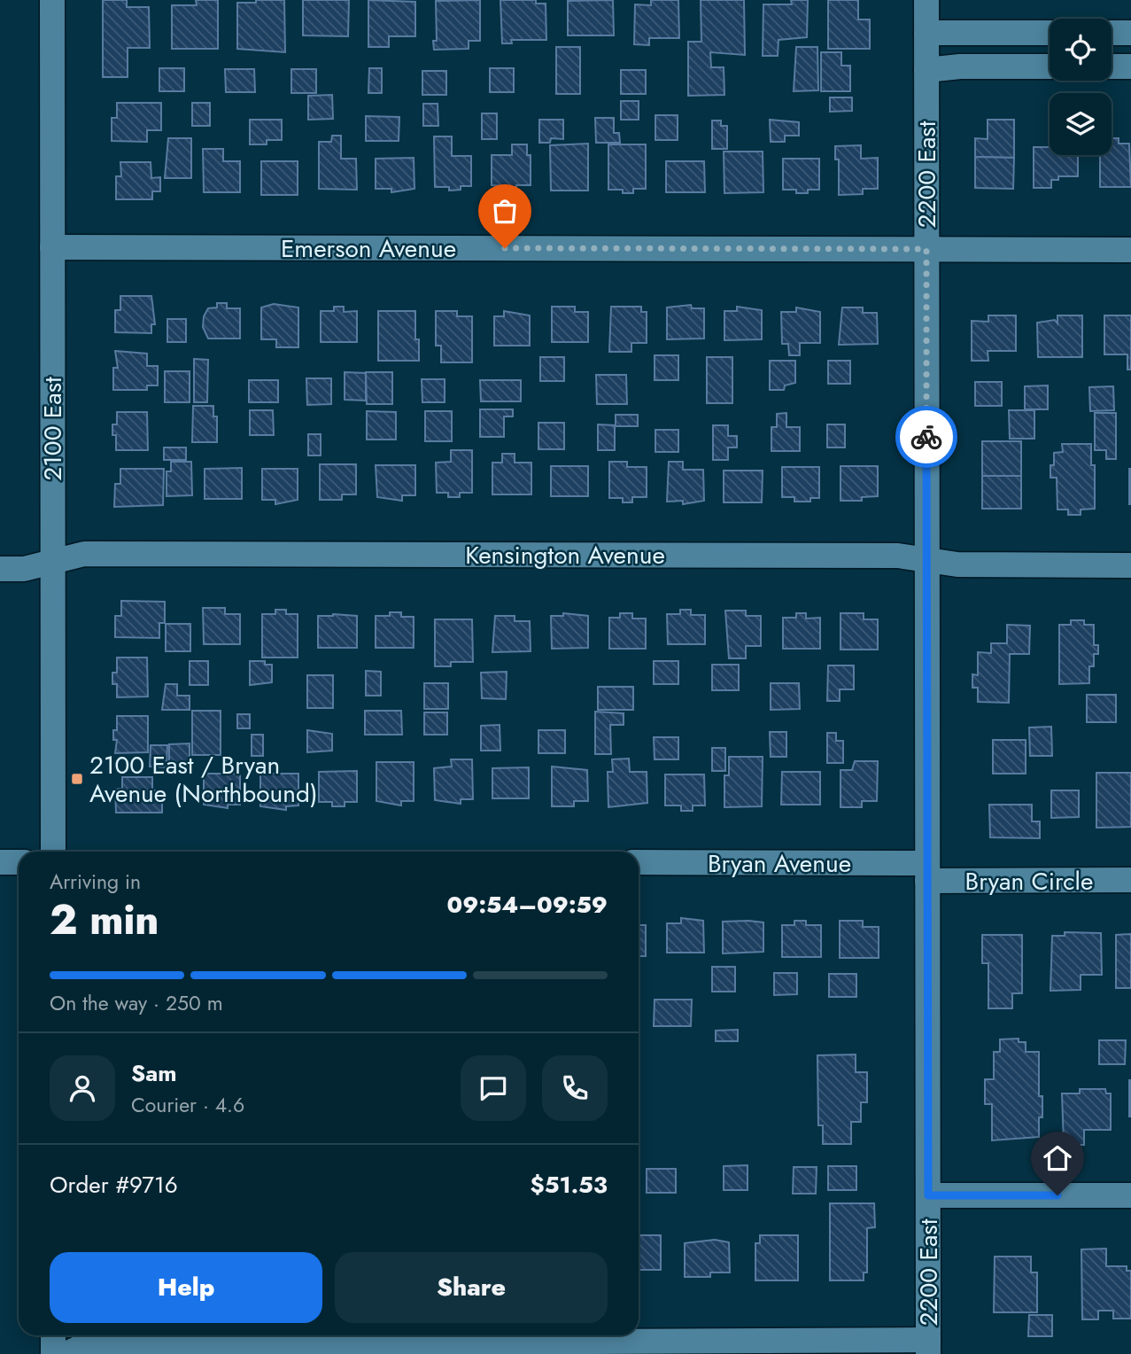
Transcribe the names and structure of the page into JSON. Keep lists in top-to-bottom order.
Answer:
{
  "streets": {
    "street": [
      "2200 East",
      "Emerson Avenue",
      "2100 East",
      "Kensington Avenue",
      "Bryan Avenue",
      "Bryan Circle"
    ]
  },
  "crossings": [
    ["2200 East", "Emerson Avenue"],
    ["2200 East", "Kensington Avenue"],
    ["2200 East", "Bryan Avenue"],
    ["2200 East", "Bryan Circle"],
    ["Emerson Avenue", "2100 East"],
    ["2100 East", "Kensington Avenue"],
    ["Bryan Avenue", "Bryan Circle"]
  ],
  "places": {
    "transit": ["2100 East / Bryan Avenue (Northbound)"]
  },
  "page": {
    "heading": ["2 min", "Arriving in", "09:54–09:59"],
    "panel": [
      "Sam",
      "Courier · 4.6",
      "Order #9716",
      "$51.53"
    ],
    "bar": "On the way · 250 m",
    "buttons": ["Help", "Share"]
  }
}
